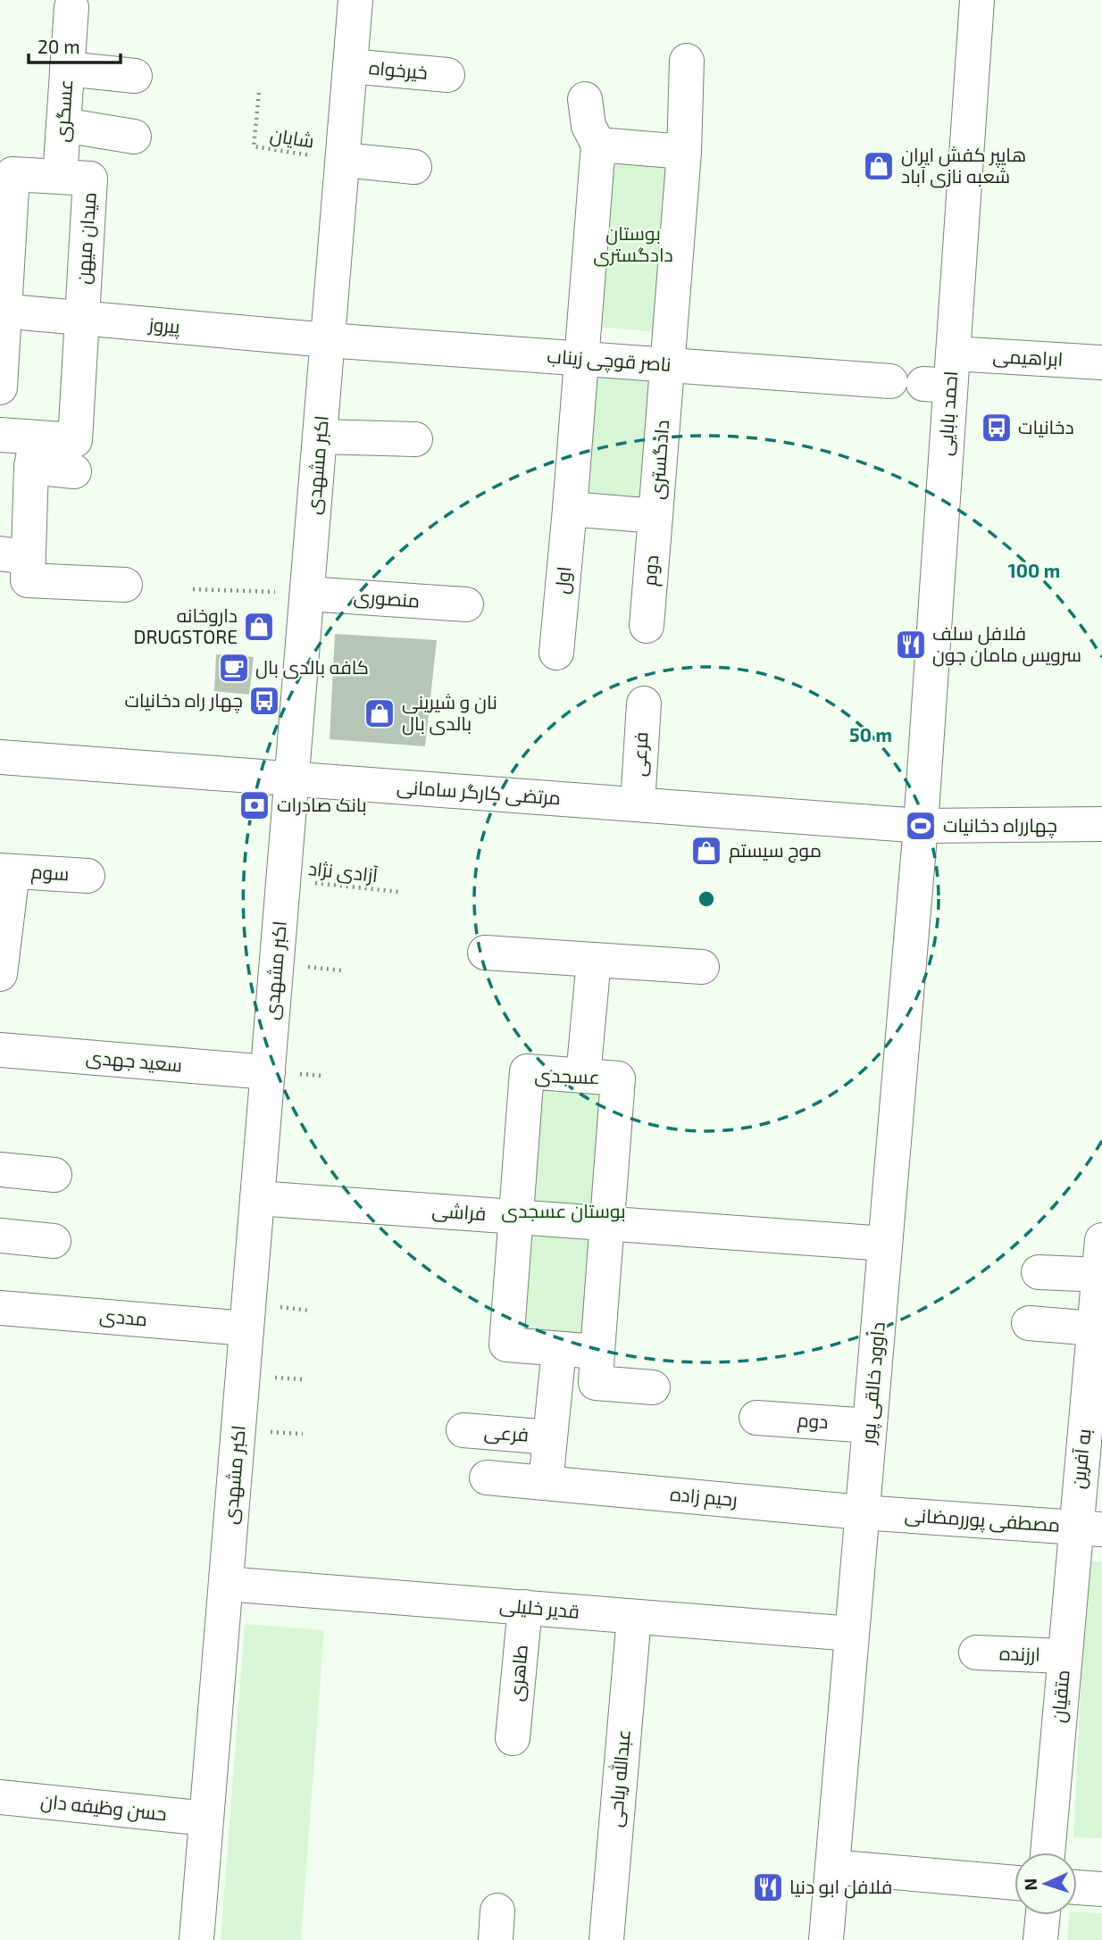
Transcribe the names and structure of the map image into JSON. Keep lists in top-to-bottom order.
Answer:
{
  "streets": {
    "street": [
      "خیرخواه",
      "عسگری",
      "میدان میهن",
      "پیروز",
      "ابراهیمی",
      "ناصر قوچی زیناب",
      "احمد بابایی",
      "دادگستری",
      "اکبر مشهدی",
      "دوم",
      "اول",
      "منصوری",
      "فرعی",
      "مرتضی کارگر سامانی",
      "سوم",
      "سعید جهدی",
      "عسجدی",
      "فراشی",
      "مددی",
      "داوود خالقی پور",
      "به آفرین",
      "رحیم زاده",
      "مصطفی پوررمضانی",
      "قدیر خلیلی",
      "ارزنده",
      "طاهری",
      "متقیان",
      "عبدالله ریاحی",
      "حسن وظیفه دان"
    ],
    "path": ["شایان", "آزادی نژاد"]
  },
  "crossings": [
    ["خیرخواه", "اکبر مشهدی"],
    ["عسگری", "میدان میهن"],
    ["شایان", "اکبر مشهدی"],
    ["میدان میهن", "پیروز"],
    ["پیروز", "ناصر قوچی زیناب"],
    ["پیروز", "اکبر مشهدی"],
    ["ابراهیمی", "ناصر قوچی زیناب"],
    ["ابراهیمی", "احمد بابایی"],
    ["ناصر قوچی زیناب", "احمد بابایی"],
    ["ناصر قوچی زیناب", "دادگستری"],
    ["ناصر قوچی زیناب", "اکبر مشهدی"],
    ["احمد بابایی", "مرتضی کارگر سامانی"],
    ["احمد بابایی", "داوود خالقی پور"],
    ["دادگستری", "دوم"],
    ["دادگستری", "اول"],
    ["اکبر مشهدی", "منصوری"],
    ["اکبر مشهدی", "مرتضی کارگر سامانی"],
    ["اکبر مشهدی", "آزادی نژاد"],
    ["اکبر مشهدی", "سعید جهدی"],
    ["اکبر مشهدی", "فراشی"],
    ["اکبر مشهدی", "مددی"],
    ["اکبر مشهدی", "قدیر خلیلی"],
    ["اکبر مشهدی", "حسن وظیفه دان"],
    ["دوم", "داوود خالقی پور"],
    ["فرعی", "مرتضی کارگر سامانی"],
    ["مرتضی کارگر سامانی", "داوود خالقی پور"],
    ["عسجدی", "فراشی"],
    ["فراشی", "داوود خالقی پور"],
    ["داوود خالقی پور", "رحیم زاده"],
    ["داوود خالقی پور", "مصطفی پوررمضانی"],
    ["داوود خالقی پور", "قدیر خلیلی"],
    ["به آفرین", "مصطفی پوررمضانی"],
    ["به آفرین", "متقیان"],
    ["رحیم زاده", "مصطفی پوررمضانی"],
    ["مصطفی پوررمضانی", "متقیان"],
    ["قدیر خلیلی", "طاهری"],
    ["قدیر خلیلی", "عبدالله ریاحی"],
    ["ارزنده", "متقیان"]
  ],
  "parks": ["بوستان دادگستری", "بوستان عسجدی"],
  "places": {
    "shop": [
      "هایپر کفش ایران شعبه نازی آباد",
      "داروخانه DRUGSTORE",
      "نان و شیرینی بالدی بال",
      "موج سیستم"
    ],
    "bus stop": ["دخانیات", "چهار راه دخانیات"],
    "restaurant": ["فلافل سلف سرویس مامان جون", "فلافل ابو دنیا"],
    "cafe": ["کافه بالدی بال"],
    "bank": ["بانک صادرات"],
    "sports": ["چهارراه دخانیات"]
  },
  "scale_bar": "20 m",
  "north": "left",
  "rings": ["100 m", "50 m"]
}
